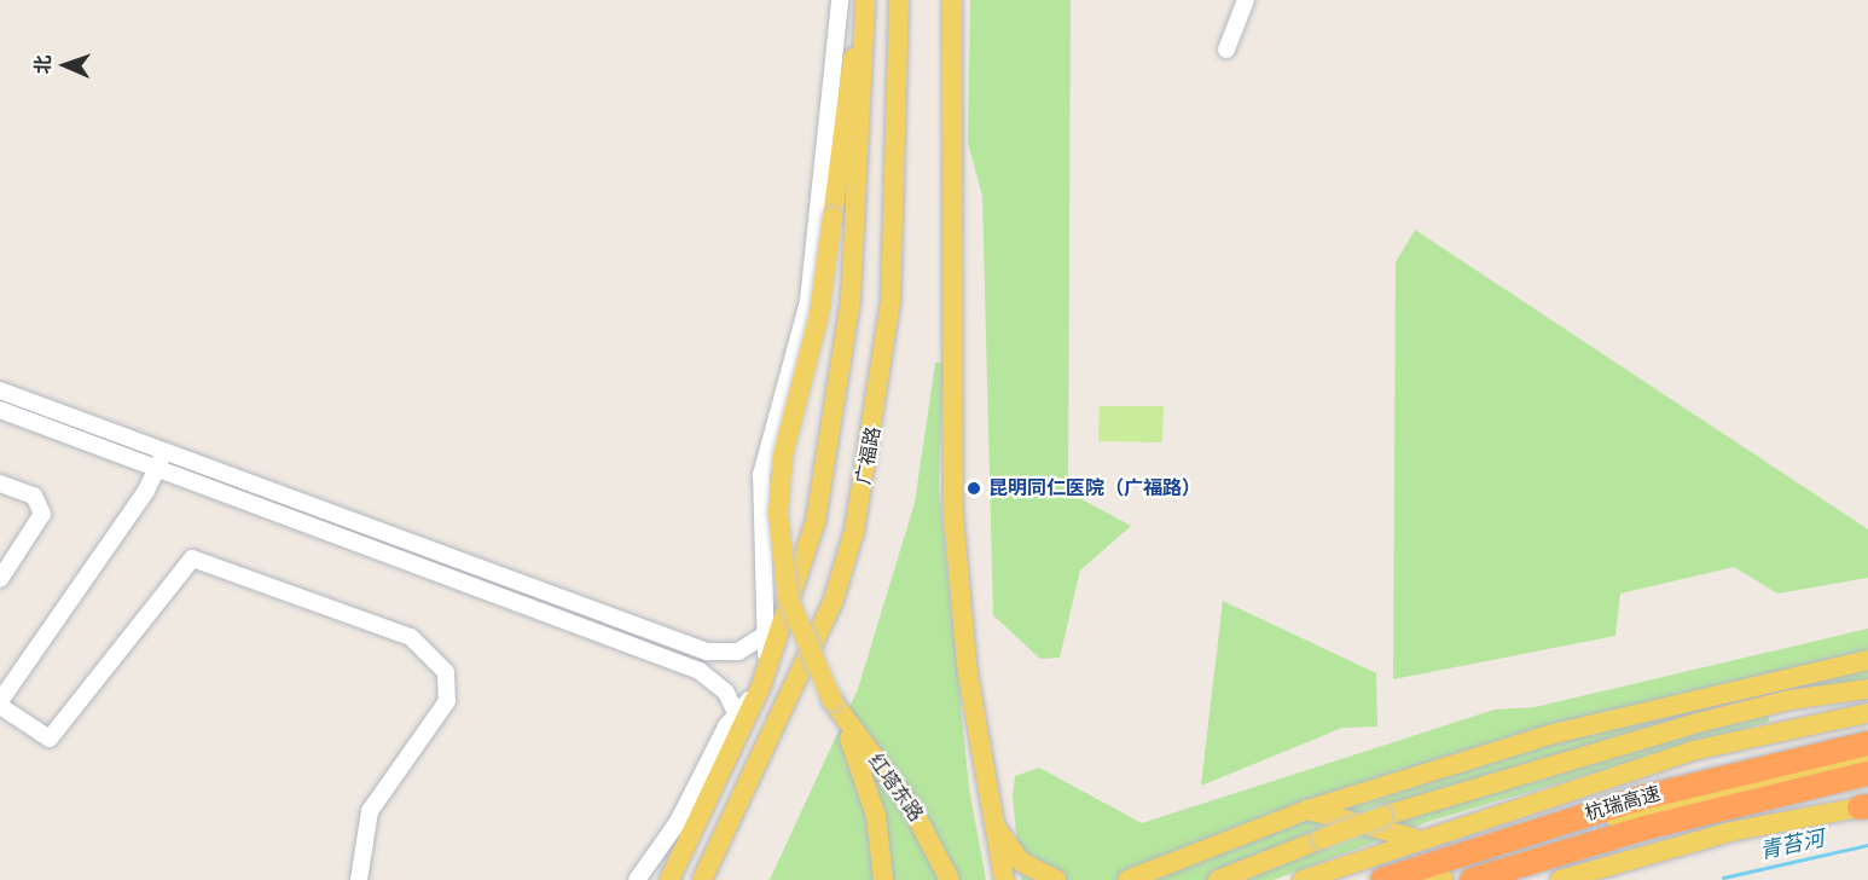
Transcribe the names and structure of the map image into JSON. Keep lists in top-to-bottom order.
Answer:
{
  "streets": {
    "highway": ["杭瑞高速"],
    "main road": ["广福路", "红塔东路"]
  },
  "water": ["青苔河"],
  "places": ["昆明同仁医院（广福路）"],
  "north": "left"
}
